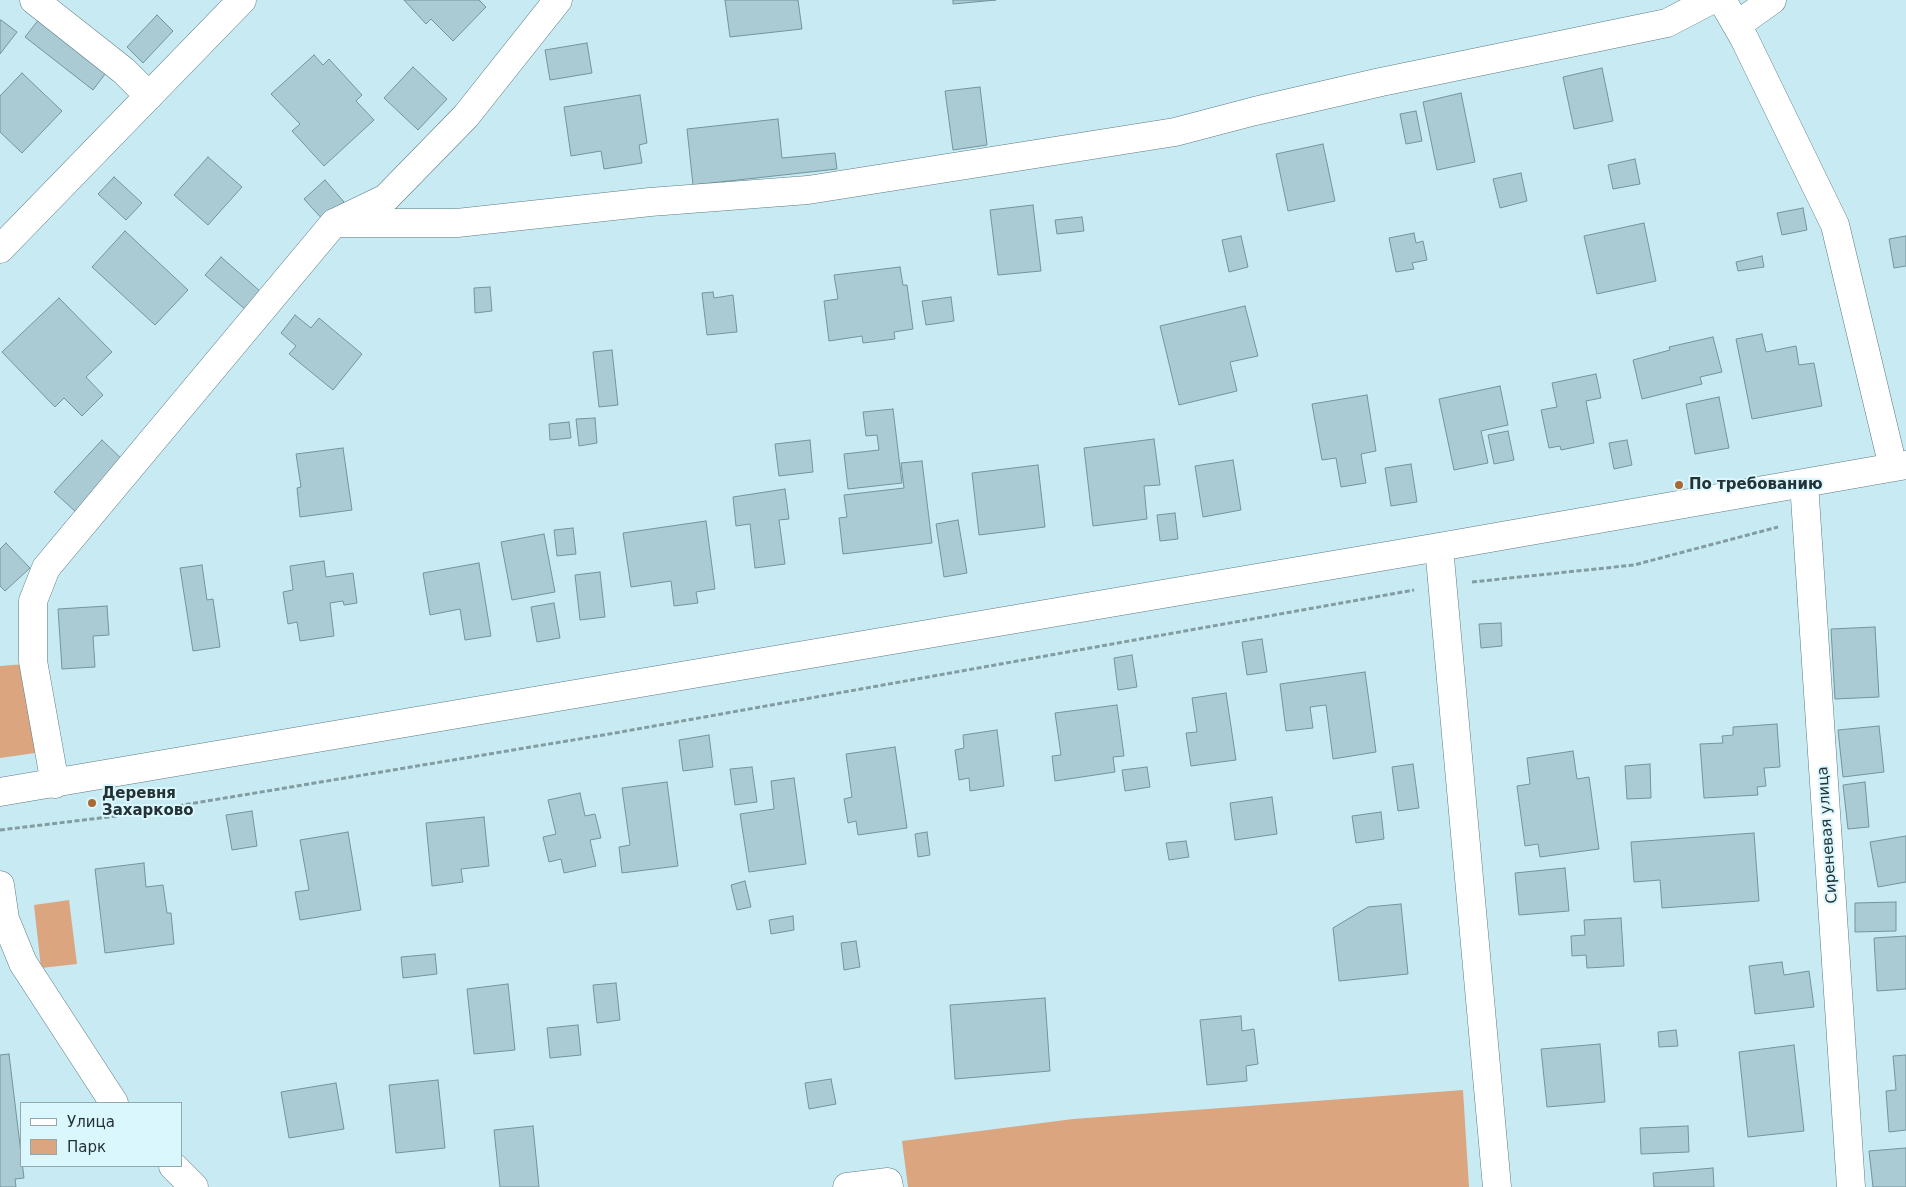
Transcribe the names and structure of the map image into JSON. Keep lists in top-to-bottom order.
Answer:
{
  "streets": {
    "street": ["Сиреневая улица"]
  },
  "places": ["По требованию", "Деревня Захарково"],
  "legend": ["Улица", "Парк"]
}
